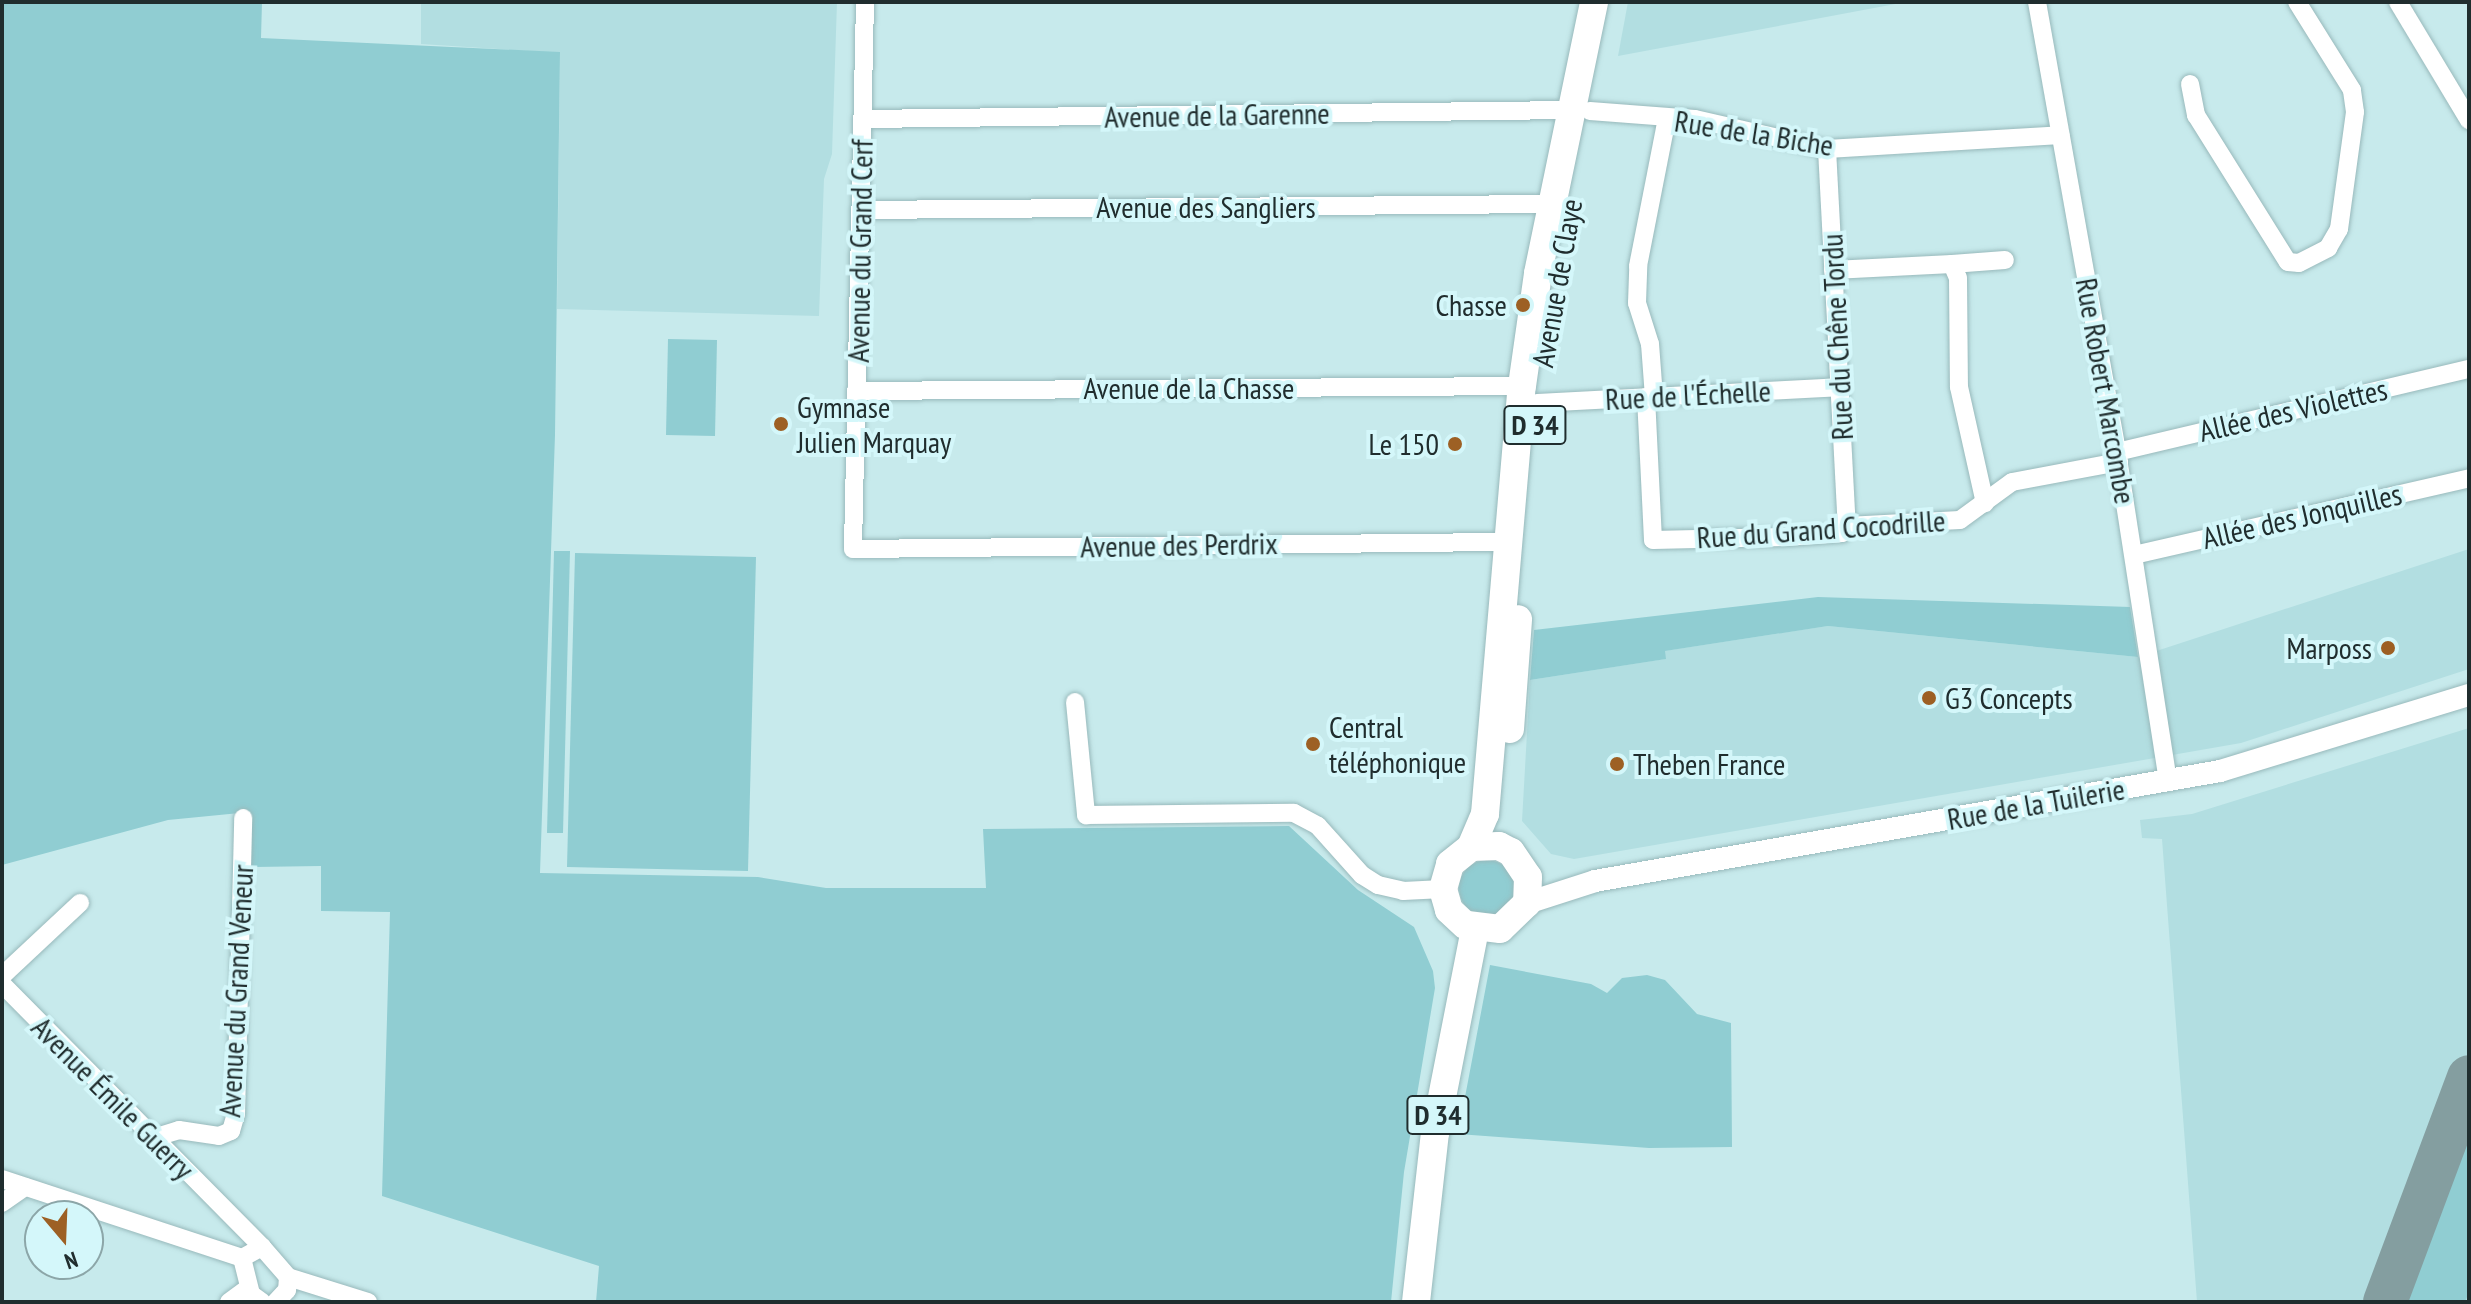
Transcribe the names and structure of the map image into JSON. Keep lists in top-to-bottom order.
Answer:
{
  "streets": {
    "main road": ["Avenue de Claye", "D 34"],
    "street": [
      "Avenue de la Garenne",
      "Rue de la Biche",
      "Avenue des Sangliers",
      "Avenue du Grand Cerf",
      "Rue du Chêne Tordu",
      "Avenue de la Chasse",
      "Rue Robert Marcombe",
      "Rue de l'Échelle",
      "Allée des Violettes",
      "Allée des Jonquilles",
      "Rue du Grand Cocodrille",
      "Avenue des Perdrix",
      "Rue de la Tuilerie",
      "Avenue du Grand Veneur",
      "Avenue Émile Guerry"
    ]
  },
  "crossings": [
    ["Avenue de la Garenne", "Rue de la Biche"],
    ["Avenue de la Garenne", "Avenue du Grand Cerf"],
    ["Avenue de la Garenne", "Avenue de Claye"],
    ["Rue de la Biche", "Avenue de Claye"],
    ["Rue de la Biche", "Rue du Chêne Tordu"],
    ["Rue de la Biche", "Rue Robert Marcombe"],
    ["Avenue des Sangliers", "Avenue du Grand Cerf"],
    ["Avenue des Sangliers", "Avenue de Claye"],
    ["Avenue du Grand Cerf", "Avenue de la Chasse"],
    ["Avenue du Grand Cerf", "Avenue des Perdrix"],
    ["Avenue de Claye", "Avenue de la Chasse"],
    ["Avenue de Claye", "Rue de l'Échelle"],
    ["Avenue de Claye", "D 34"],
    ["Avenue de Claye", "Avenue des Perdrix"],
    ["Avenue de Claye", "Rue de la Tuilerie"],
    ["Rue du Chêne Tordu", "Rue de l'Échelle"],
    ["Rue du Chêne Tordu", "Rue du Grand Cocodrille"],
    ["Avenue de la Chasse", "Rue de l'Échelle"],
    ["Rue Robert Marcombe", "Allée des Violettes"],
    ["Rue Robert Marcombe", "Allée des Jonquilles"],
    ["Rue Robert Marcombe", "Rue du Grand Cocodrille"],
    ["Rue Robert Marcombe", "Rue de la Tuilerie"],
    ["Rue de l'Échelle", "Rue du Grand Cocodrille"],
    ["Allée des Violettes", "Rue du Grand Cocodrille"],
    ["D 34", "Rue de la Tuilerie"],
    ["Avenue du Grand Veneur", "Avenue Émile Guerry"]
  ],
  "places": [
    "Chasse",
    "Gymnase Julien Marquay",
    "Le 150",
    "Marposs",
    "G3 Concepts",
    "Central téléphonique",
    "Theben France"
  ],
  "north": "bottom"
}
